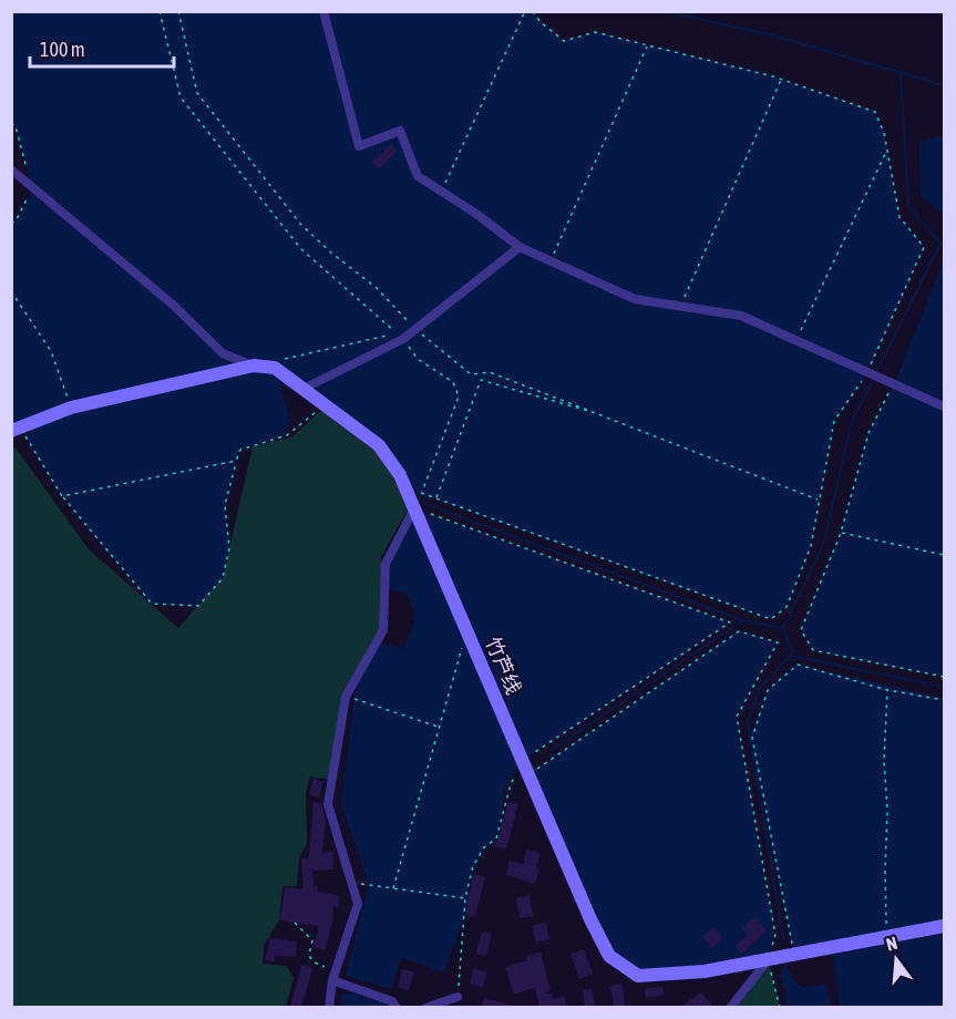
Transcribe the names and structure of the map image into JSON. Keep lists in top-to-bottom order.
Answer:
{
  "streets": {
    "street": ["竹芦线"]
  },
  "scale_bar": "100 m",
  "north": "top"
}
